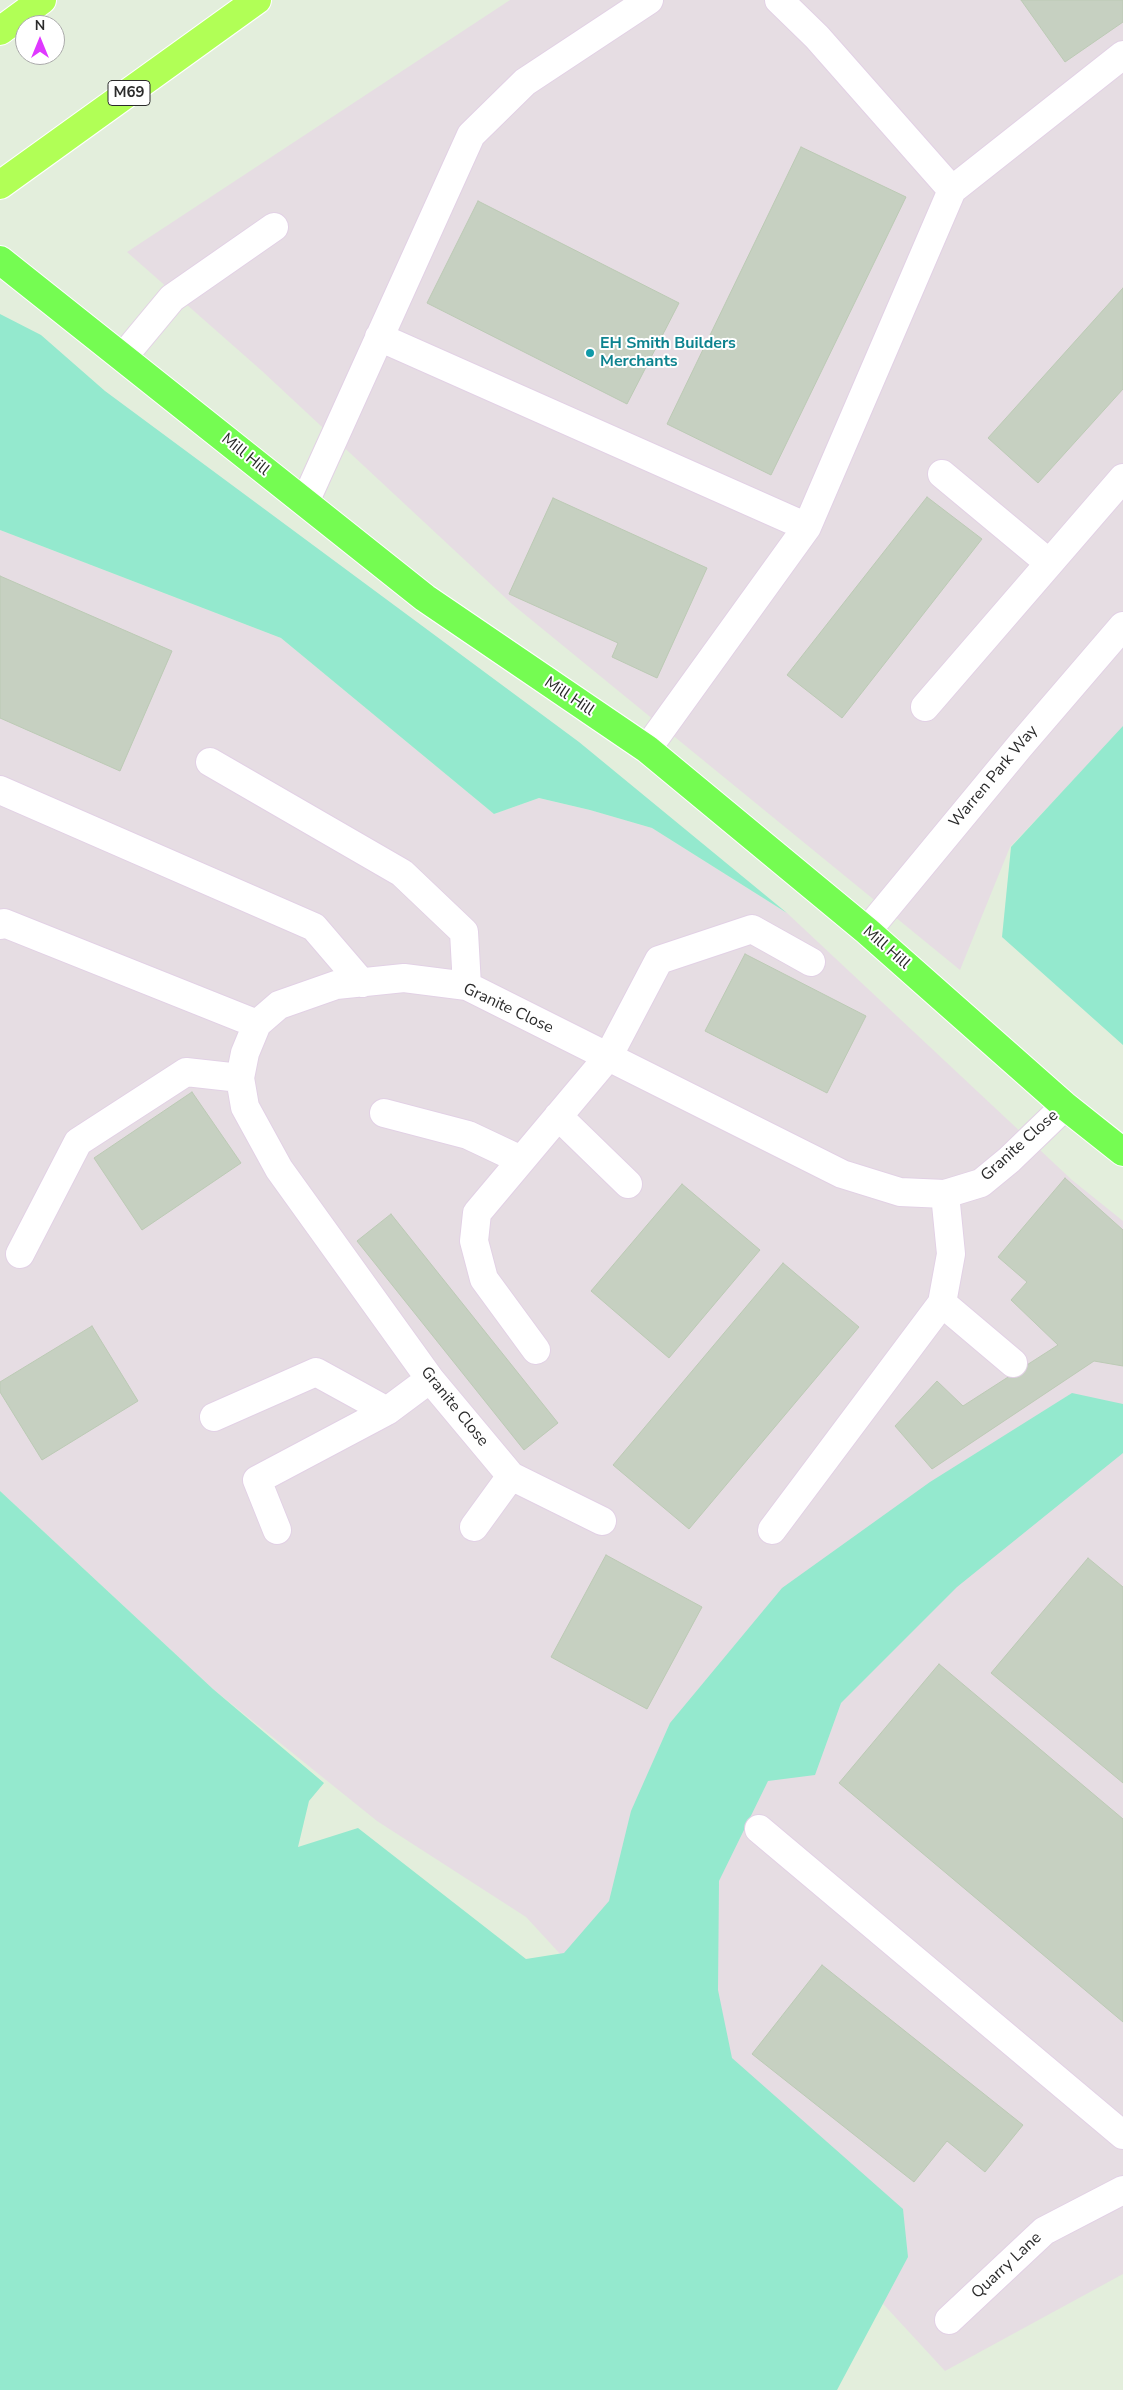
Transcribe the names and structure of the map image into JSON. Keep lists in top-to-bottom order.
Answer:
{
  "streets": {
    "highway": ["M69"],
    "main road": ["Mill Hill"],
    "street": ["Warren Park Way", "Granite Close", "Quarry Lane"]
  },
  "crossings": [
    ["Mill Hill", "Warren Park Way"],
    ["Mill Hill", "Granite Close"]
  ],
  "places": ["EH Smith Builders Merchants"],
  "north": "top"
}
